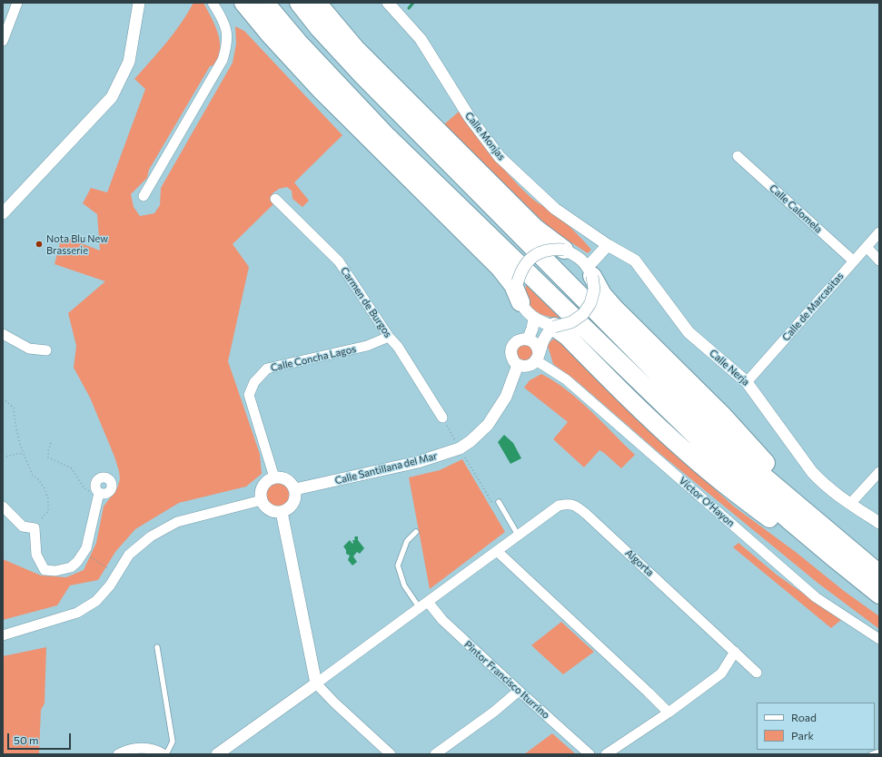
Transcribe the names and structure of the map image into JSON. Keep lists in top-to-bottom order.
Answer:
{
  "streets": {
    "street": [
      "Calle Monjas",
      "Calle Calomela",
      "Carmen de Burgos",
      "Calle de Marcasitas",
      "Calle Concha Lagos",
      "Calle Nerja",
      "Calle Santillana del Mar",
      "Víctor O'Hayon",
      "Algorta",
      "Pintor Francisco Iturrino"
    ]
  },
  "crossings": [
    ["Calle Monjas", "Calle Nerja"],
    ["Calle Calomela", "Calle de Marcasitas"],
    ["Carmen de Burgos", "Calle Concha Lagos"],
    ["Calle de Marcasitas", "Calle Nerja"],
    ["Calle Concha Lagos", "Calle Santillana del Mar"],
    ["Calle Santillana del Mar", "Víctor O'Hayon"],
    ["Algorta", "Pintor Francisco Iturrino"]
  ],
  "places": ["Nota Blu New Brasserie"],
  "legend": ["Road", "Park"],
  "scale_bar": "50 m"
}
